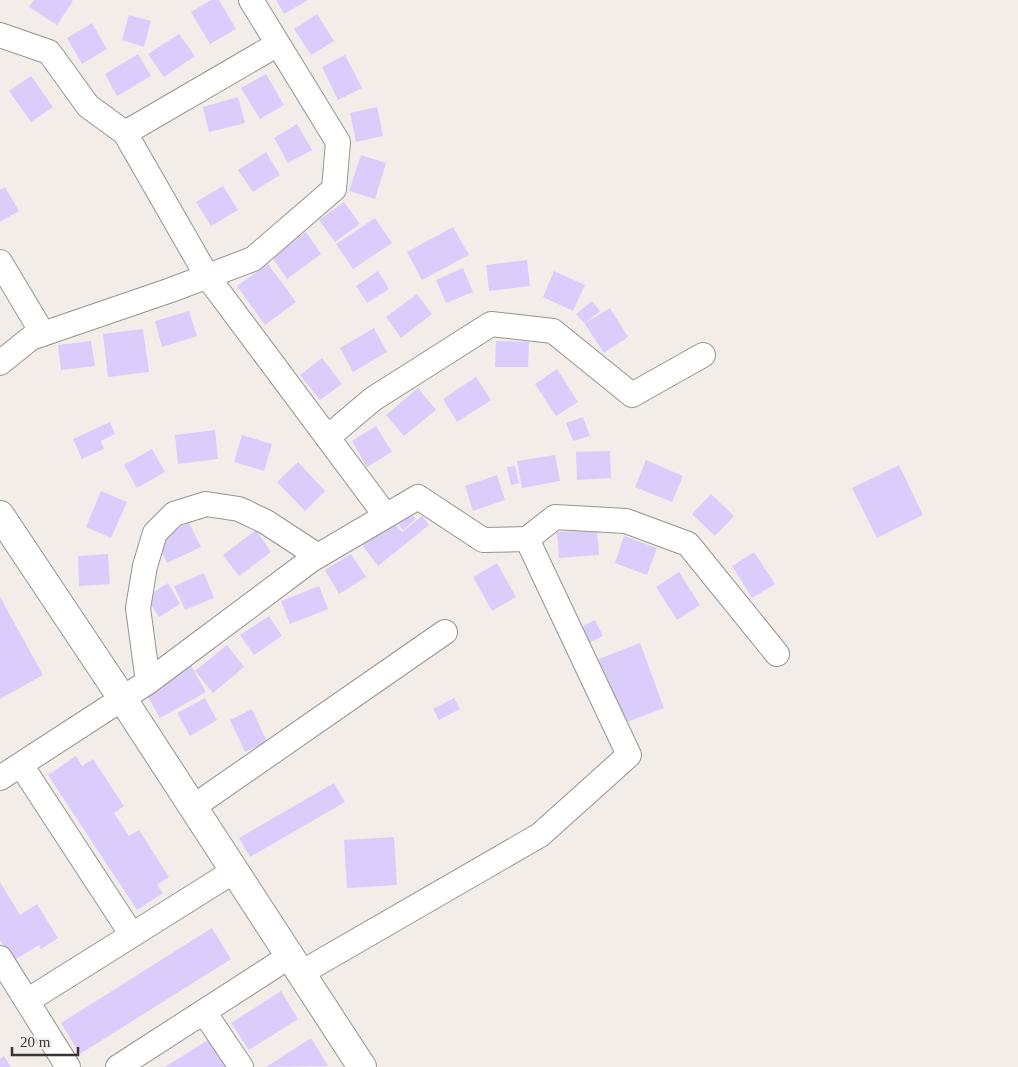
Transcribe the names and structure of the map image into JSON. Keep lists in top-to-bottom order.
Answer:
{
  "scale_bar": "20 m"
}
